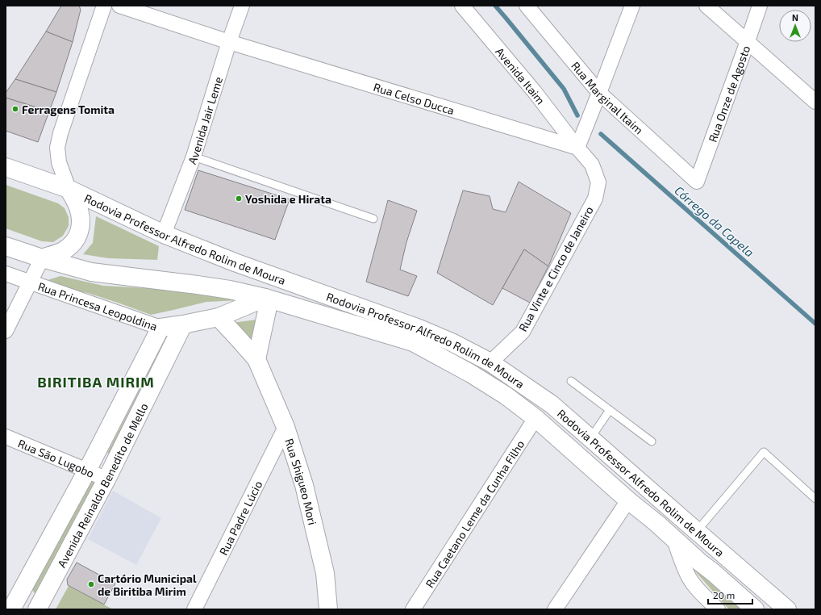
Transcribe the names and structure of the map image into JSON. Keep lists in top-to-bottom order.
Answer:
{
  "streets": {
    "main road": [
      "Rodovia Professor Alfredo Rolim de Moura",
      "Rua Princesa Leopoldina",
      "Rua Shigueo Mori",
      "Avenida Reinaldo Benedito de Mello"
    ],
    "street": [
      "Avenida Itaim",
      "Rua Onze de Agosto",
      "Rua Marginal Itaim",
      "Rua Celso Ducca",
      "Avenida Jair Leme",
      "Rua Vinte e Cinco de Janeiro",
      "Rua São Lugobo",
      "Rua Caetano Leme da Cunha Filho",
      "Rua Padre Lúcio"
    ]
  },
  "crossings": [
    ["Avenida Itaim", "Rua Celso Ducca"],
    ["Avenida Itaim", "Rua Vinte e Cinco de Janeiro"],
    ["Rua Onze de Agosto", "Rua Marginal Itaim"],
    ["Rua Celso Ducca", "Avenida Jair Leme"],
    ["Rua Celso Ducca", "Rua Vinte e Cinco de Janeiro"],
    ["Avenida Jair Leme", "Rodovia Professor Alfredo Rolim de Moura"],
    ["Rodovia Professor Alfredo Rolim de Moura", "Rua Vinte e Cinco de Janeiro"],
    ["Rodovia Professor Alfredo Rolim de Moura", "Rua Princesa Leopoldina"],
    ["Rodovia Professor Alfredo Rolim de Moura", "Rua Caetano Leme da Cunha Filho"],
    ["Rua Princesa Leopoldina", "Rua Shigueo Mori"],
    ["Rua Princesa Leopoldina", "Avenida Reinaldo Benedito de Mello"],
    ["Rua São Lugobo", "Avenida Reinaldo Benedito de Mello"],
    ["Rua Shigueo Mori", "Rua Padre Lúcio"]
  ],
  "districts": ["BIRITIBA MIRIM"],
  "water": ["Córrego da Capela"],
  "places": ["Ferragens Tomita", "Yoshida e Hirata", "Cartório Municipal de Biritiba Mirim"],
  "scale_bar": "20 m",
  "north": "top"
}
